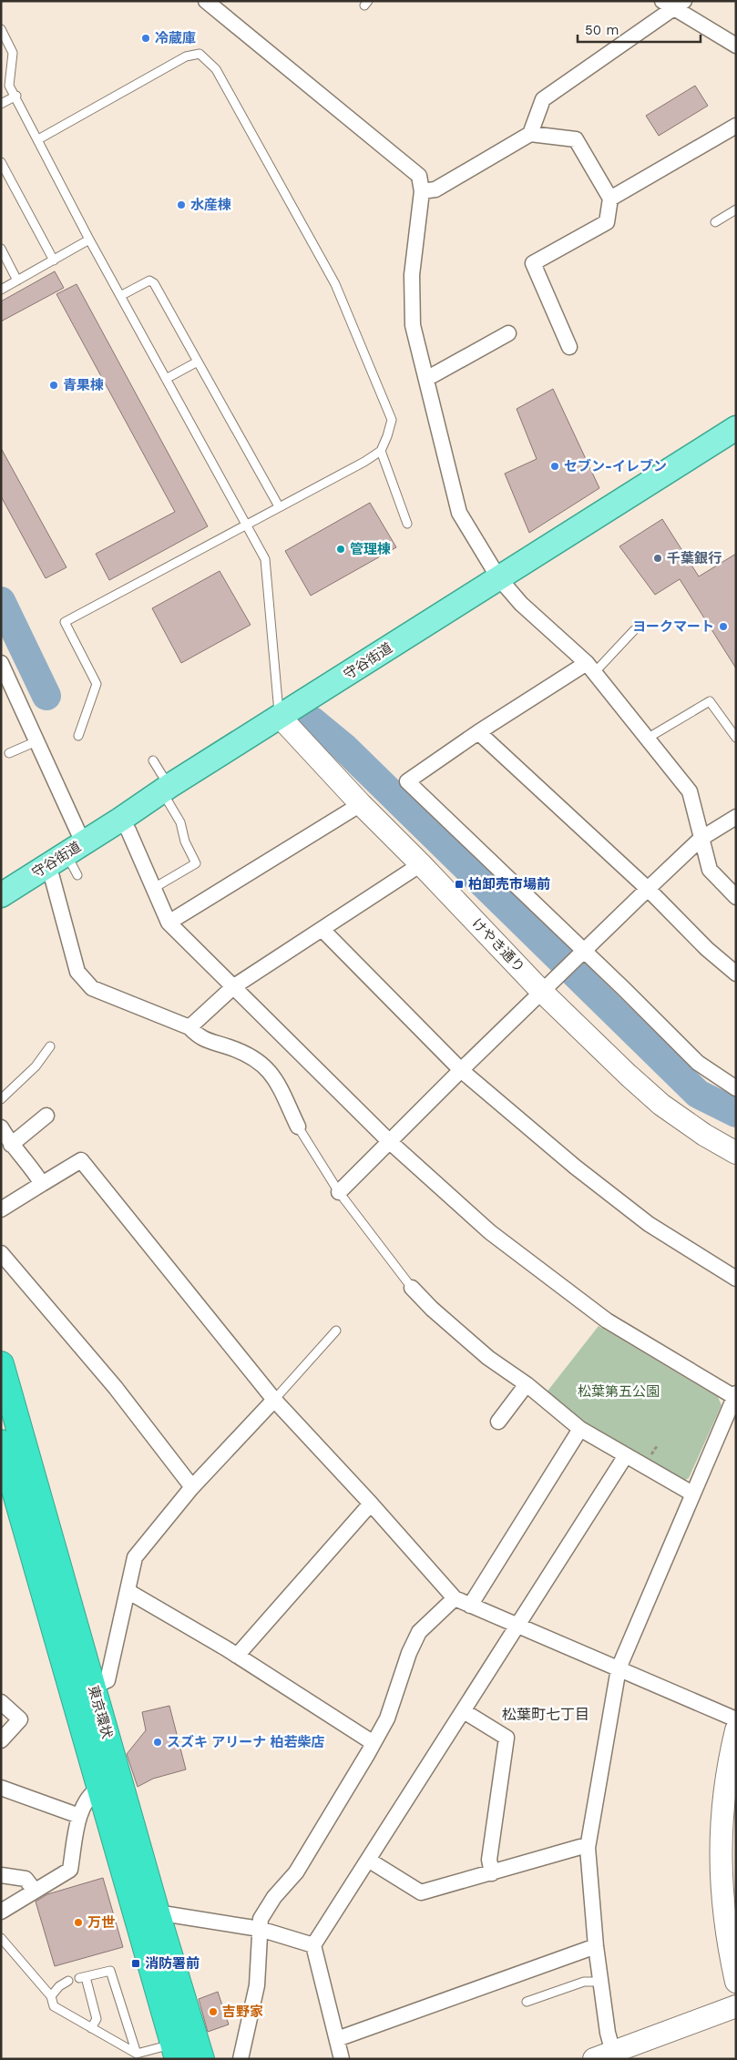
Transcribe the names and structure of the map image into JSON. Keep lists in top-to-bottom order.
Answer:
{
  "streets": {
    "highway": ["東京環状"],
    "main road": ["守谷街道"],
    "street": ["けやき通り"]
  },
  "crossings": [
    ["守谷街道", "けやき通り"]
  ],
  "districts": ["松葉町七丁目"],
  "parks": ["松葉第五公園"],
  "places": {
    "other": [
      "冷蔵庫",
      "水産棟",
      "青果棟",
      "セブン-イレブン",
      "管理棟",
      "千葉銀行",
      "ヨークマート",
      "スズキ アリーナ 柏若柴店",
      "万世",
      "吉野家"
    ],
    "transit": ["柏卸売市場前", "消防署前"]
  },
  "scale_bar": "50 m"
}
